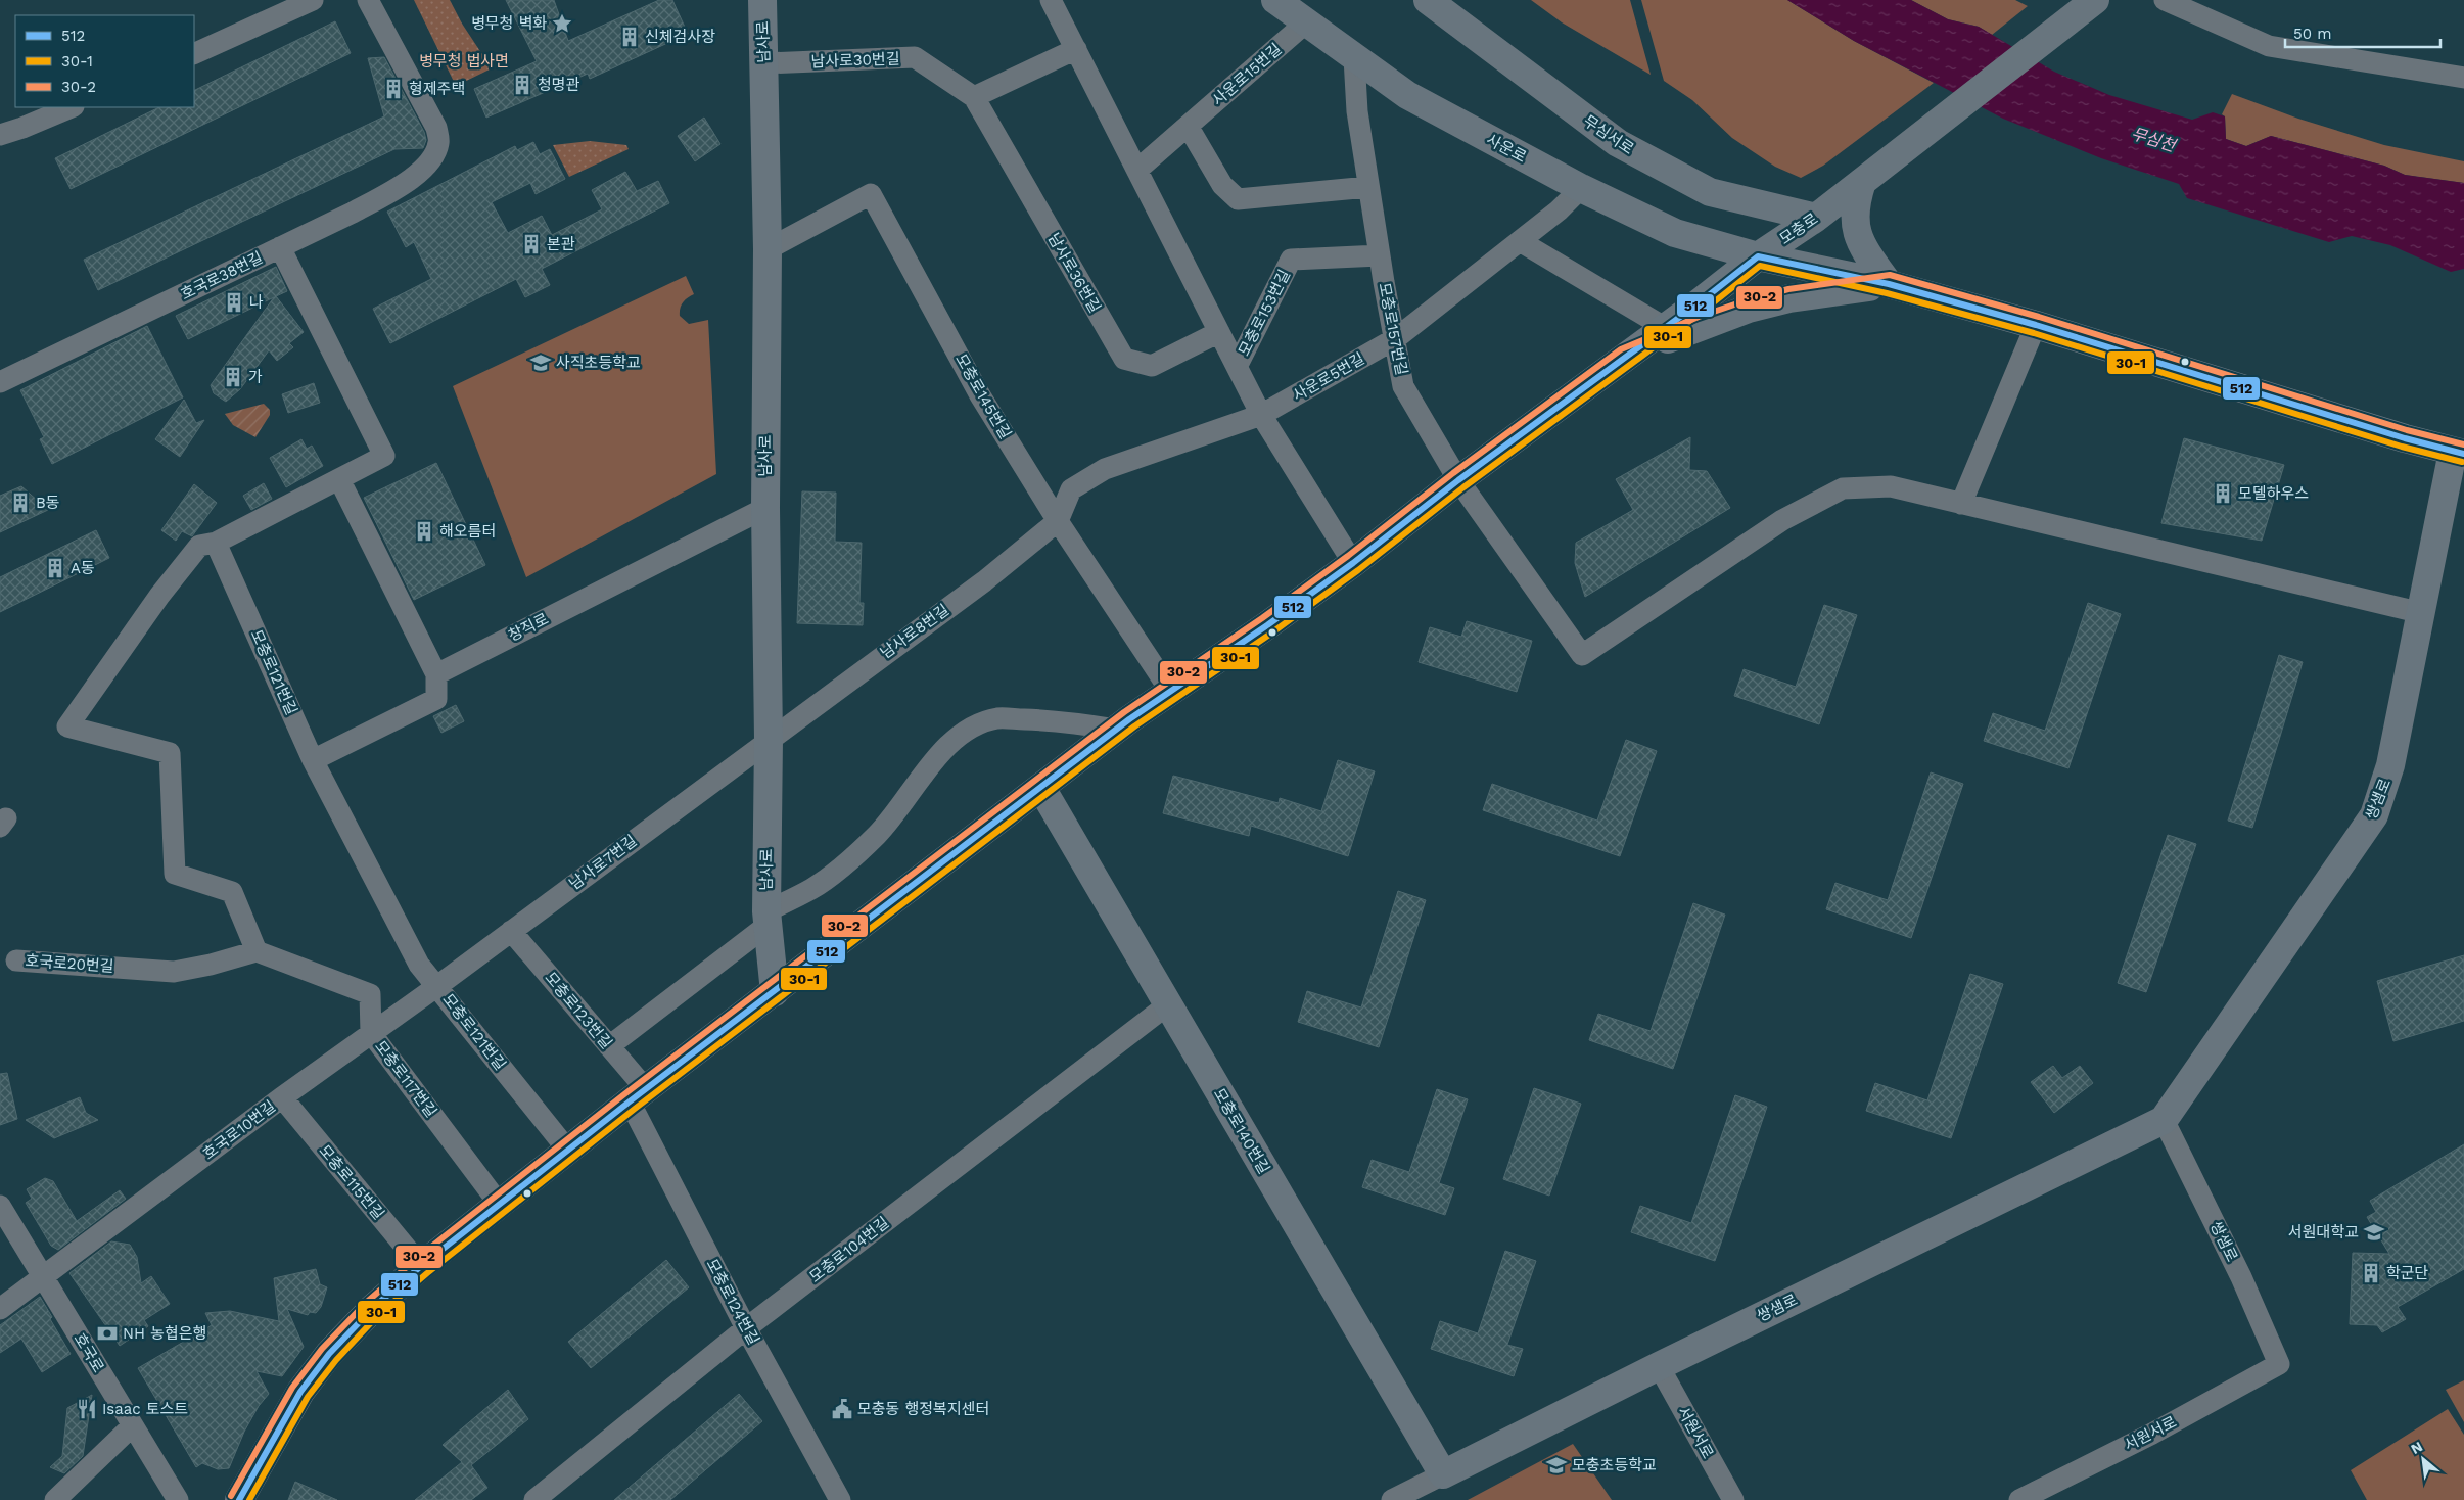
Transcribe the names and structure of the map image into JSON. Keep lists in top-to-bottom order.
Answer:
{
  "streets": {
    "street": [
      "남사로",
      "남사로30번길",
      "사운로15번길",
      "무심서로",
      "사운로",
      "모충로",
      "남사로36번길",
      "호국로38번길",
      "모충로153번길",
      "모충로157번길",
      "사운로5번길",
      "모충로145번길",
      "창직로",
      "남사로8번길",
      "모충로121번길",
      "쌍샘로",
      "남사로7번길",
      "호국로20번길",
      "모충로123번길",
      "모충로117번길",
      "호국로10번길",
      "모충로140번길",
      "모충로115번길",
      "모충로104번길",
      "모충로124번길",
      "호국로",
      "서원서로"
    ]
  },
  "crossings": [
    ["남사로", "남사로30번길"],
    ["남사로", "모충로"],
    ["남사로", "모충로145번길"],
    ["남사로", "창직로"],
    ["남사로", "남사로8번길"],
    ["남사로", "남사로7번길"],
    ["남사로", "모충로123번길"],
    ["남사로30번길", "남사로36번길"],
    ["사운로15번길", "사운로"],
    ["무심서로", "모충로"],
    ["사운로", "모충로"],
    ["사운로", "모충로157번길"],
    ["사운로", "사운로5번길"],
    ["모충로", "모충로157번길"],
    ["모충로", "모충로145번길"],
    ["모충로", "모충로121번길"],
    ["모충로", "모충로123번길"],
    ["모충로", "모충로117번길"],
    ["모충로", "모충로140번길"],
    ["모충로", "모충로115번길"],
    ["모충로", "모충로124번길"],
    ["모충로153번길", "모충로157번길"],
    ["모충로157번길", "사운로5번길"],
    ["사운로5번길", "모충로145번길"],
    ["사운로5번길", "남사로8번길"],
    ["모충로145번길", "남사로8번길"],
    ["남사로8번길", "남사로7번길"],
    ["모충로121번길", "남사로7번길"],
    ["모충로121번길", "호국로10번길"],
    ["쌍샘로", "모충로140번길"],
    ["쌍샘로", "서원서로"],
    ["남사로7번길", "모충로123번길"],
    ["남사로7번길", "호국로10번길"],
    ["호국로20번길", "모충로117번길"],
    ["모충로123번길", "모충로124번길"],
    ["모충로117번길", "호국로10번길"],
    ["호국로10번길", "모충로115번길"],
    ["호국로10번길", "호국로"],
    ["모충로140번길", "모충로104번길"],
    ["모충로104번길", "모충로124번길"]
  ],
  "water": ["무심천"],
  "parks": ["병무청 법사면"],
  "places": {
    "place": ["병무청 벽화"],
    "building": [
      "신체검사장",
      "청명관",
      "형제주택",
      "본관",
      "나",
      "가",
      "모델하우스",
      "B동",
      "해오름터",
      "A동",
      "학군단"
    ],
    "school or university": ["사직초등학교", "서원대학교", "모충초등학교"],
    "bank": ["NH 농협은행"],
    "restaurant": ["Isaac 토스트"],
    "public building": ["모충동 행정복지센터"]
  },
  "lines": ["transit line 512", "transit line 30-1", "transit line 30-2"],
  "legend": ["512", "30-1", "30-2"],
  "scale_bar": "50 m",
  "north": "top left"
}
